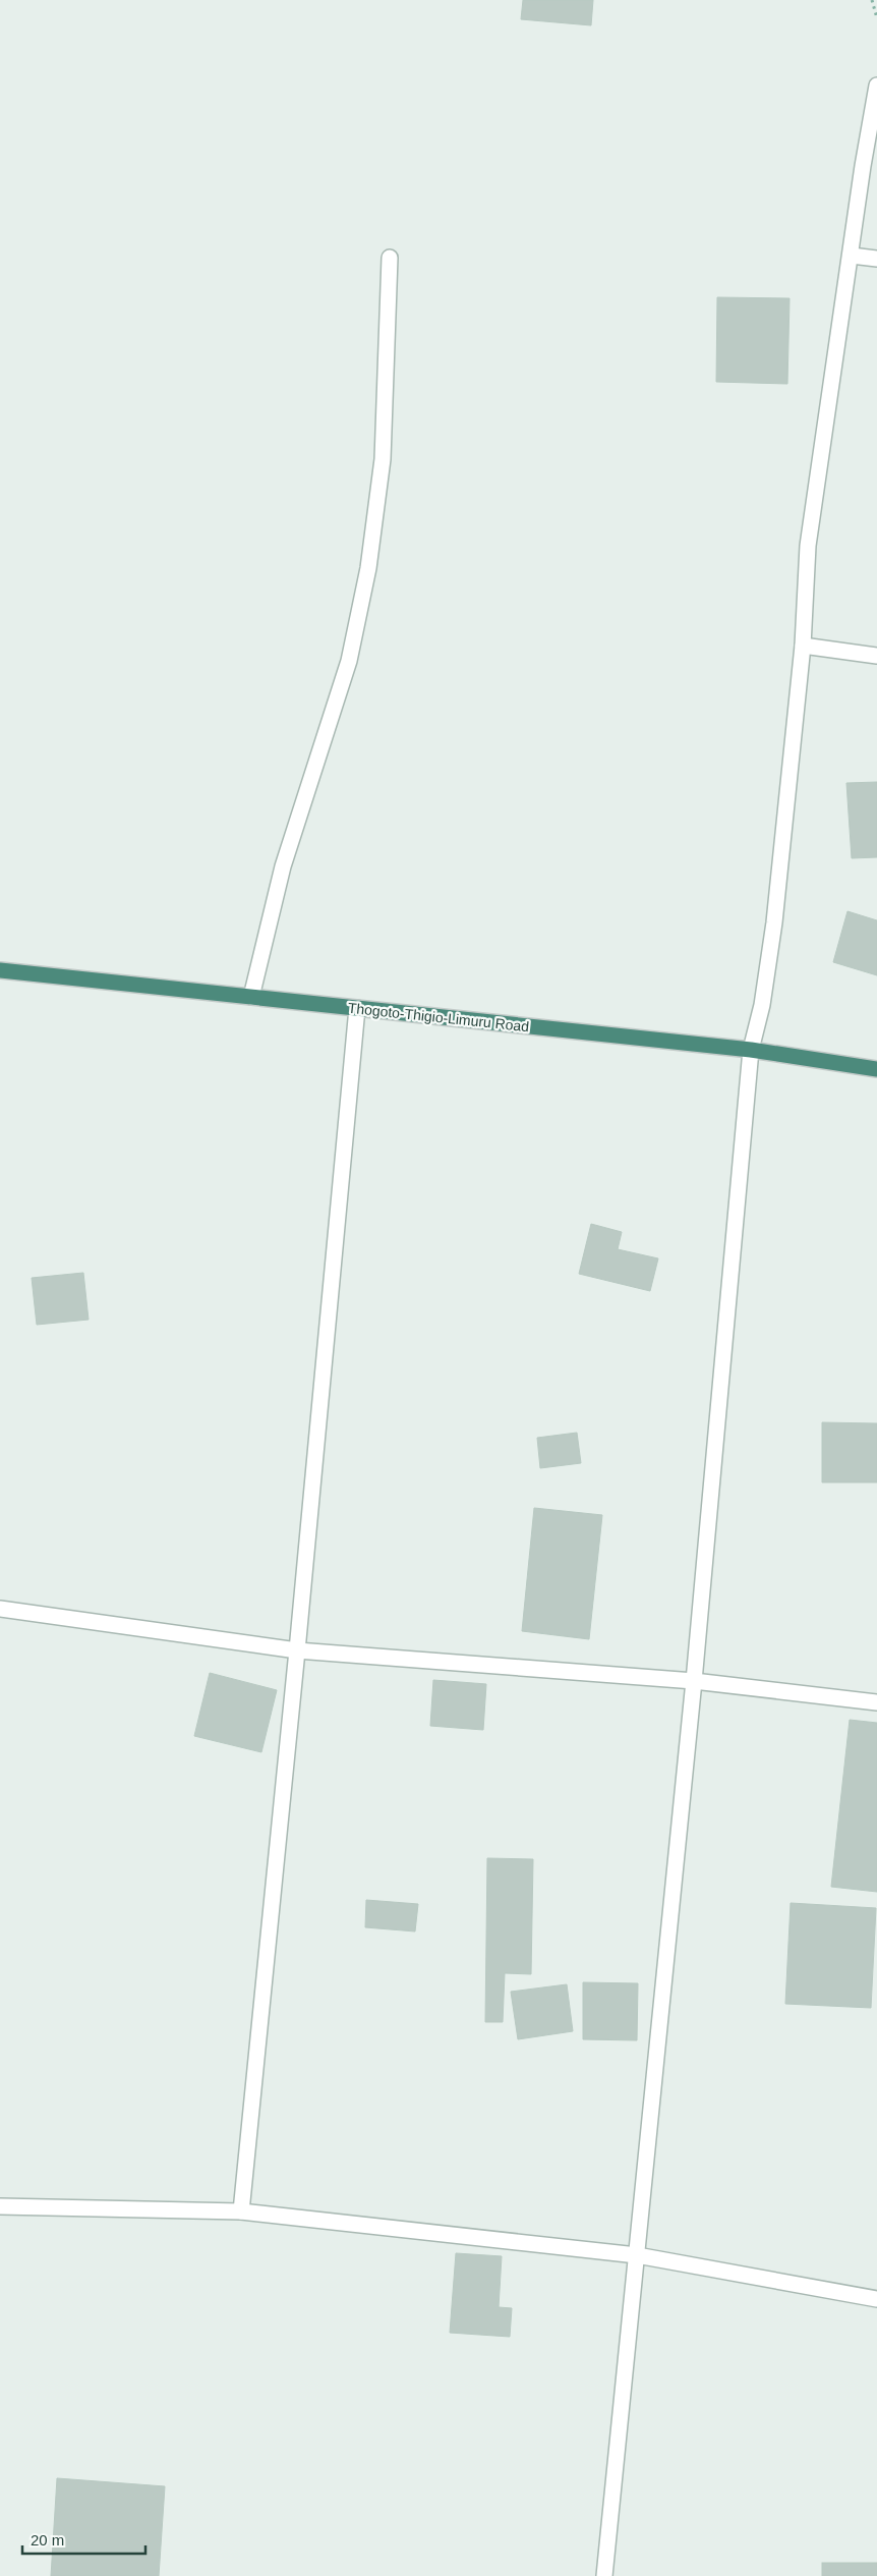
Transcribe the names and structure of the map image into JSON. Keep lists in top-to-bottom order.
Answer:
{
  "streets": {
    "highway": ["Thogoto-Thigio-Limuru Road"]
  },
  "scale_bar": "20 m"
}
